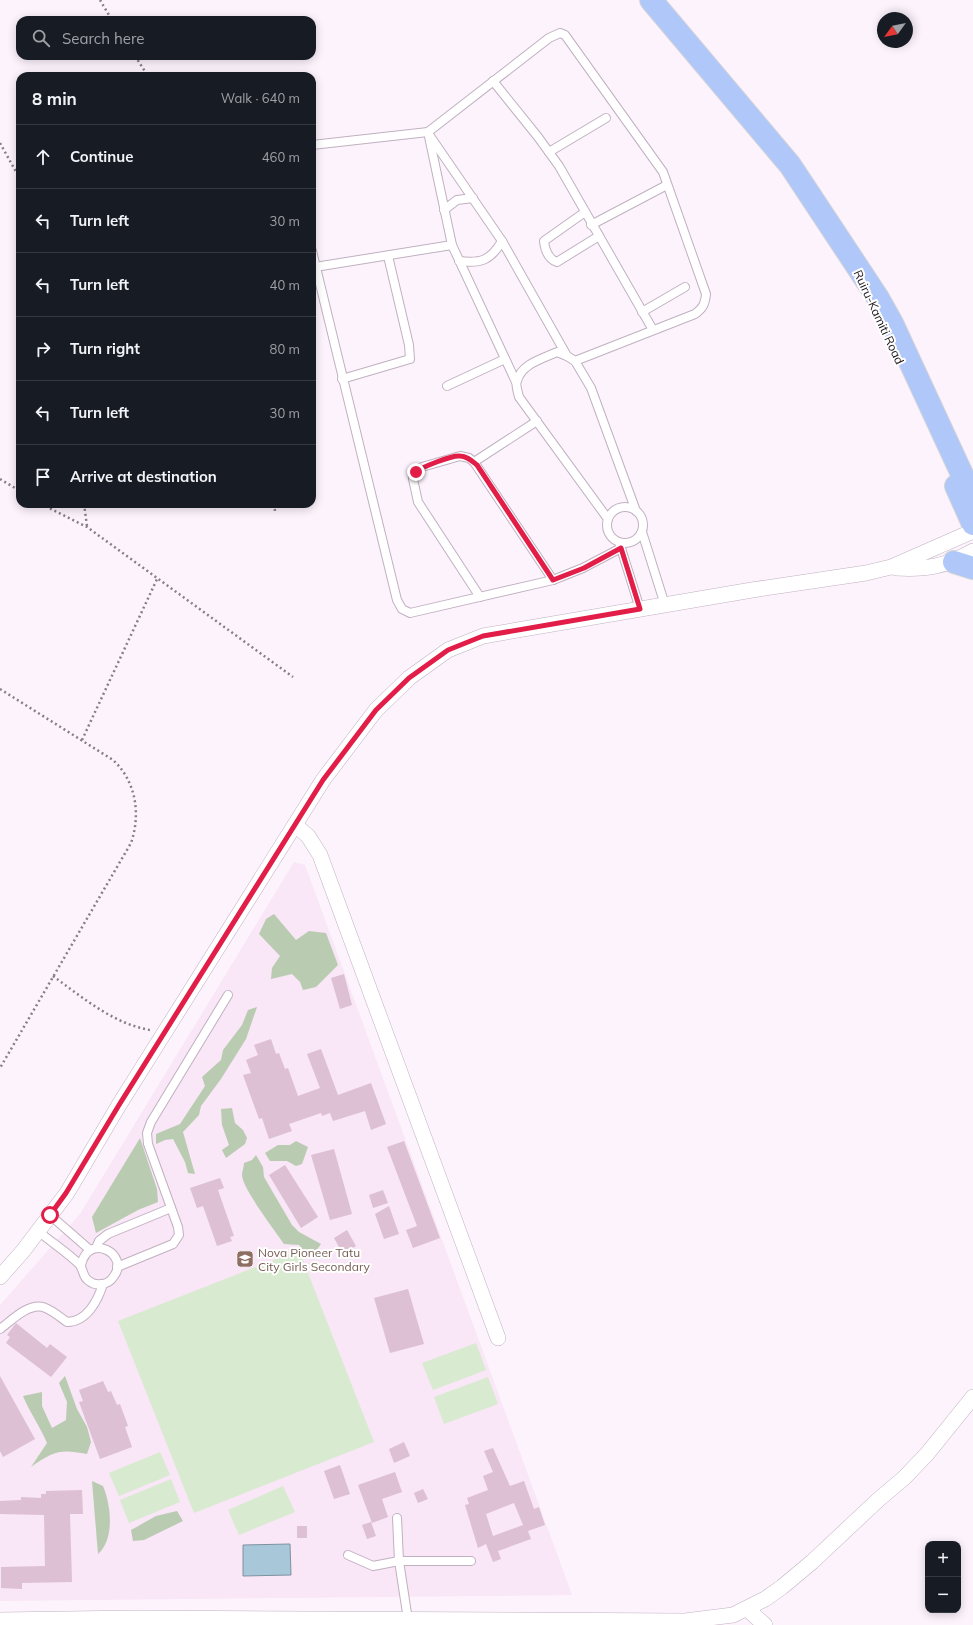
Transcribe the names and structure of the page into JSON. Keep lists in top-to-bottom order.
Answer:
{
  "streets": {
    "main road": ["Ruiru-Kamiti Road"]
  },
  "places": {
    "school or university": ["Nova Pioneer Tatu City Girls Secondary"]
  },
  "north": "bottom left",
  "page": {
    "search": "Search here",
    "heading": ["8 min", "Walk · 640 m"],
    "list": [
      ["Continue", "460 m"],
      ["Turn left", "30 m"],
      ["Turn left", "40 m"],
      ["Turn right", "80 m"],
      ["Turn left", "30 m"],
      "Arrive at destination"
    ],
    "map_buttons": ["+", "−"]
  }
}
